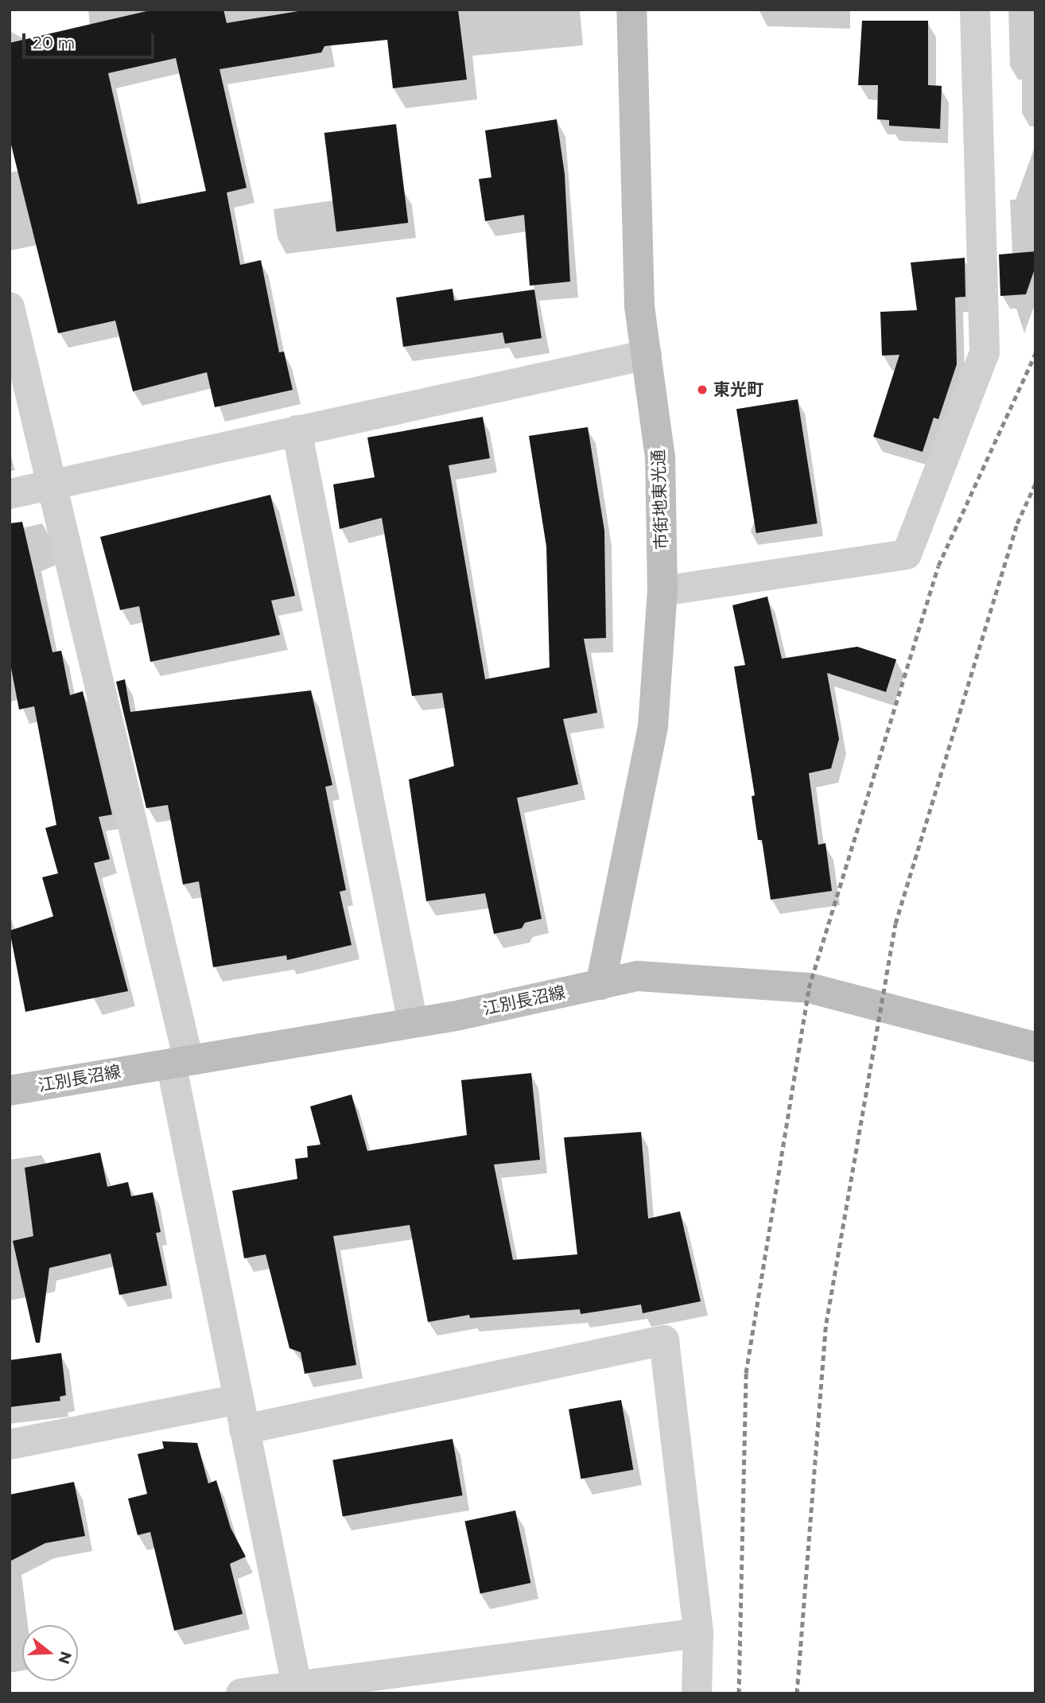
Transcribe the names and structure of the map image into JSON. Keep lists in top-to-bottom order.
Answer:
{
  "streets": {
    "main road": ["市街地東光通", "江別長沼線"]
  },
  "crossings": [
    ["市街地東光通", "江別長沼線"]
  ],
  "places": ["東光町"],
  "scale_bar": "20 m",
  "north": "right"
}
